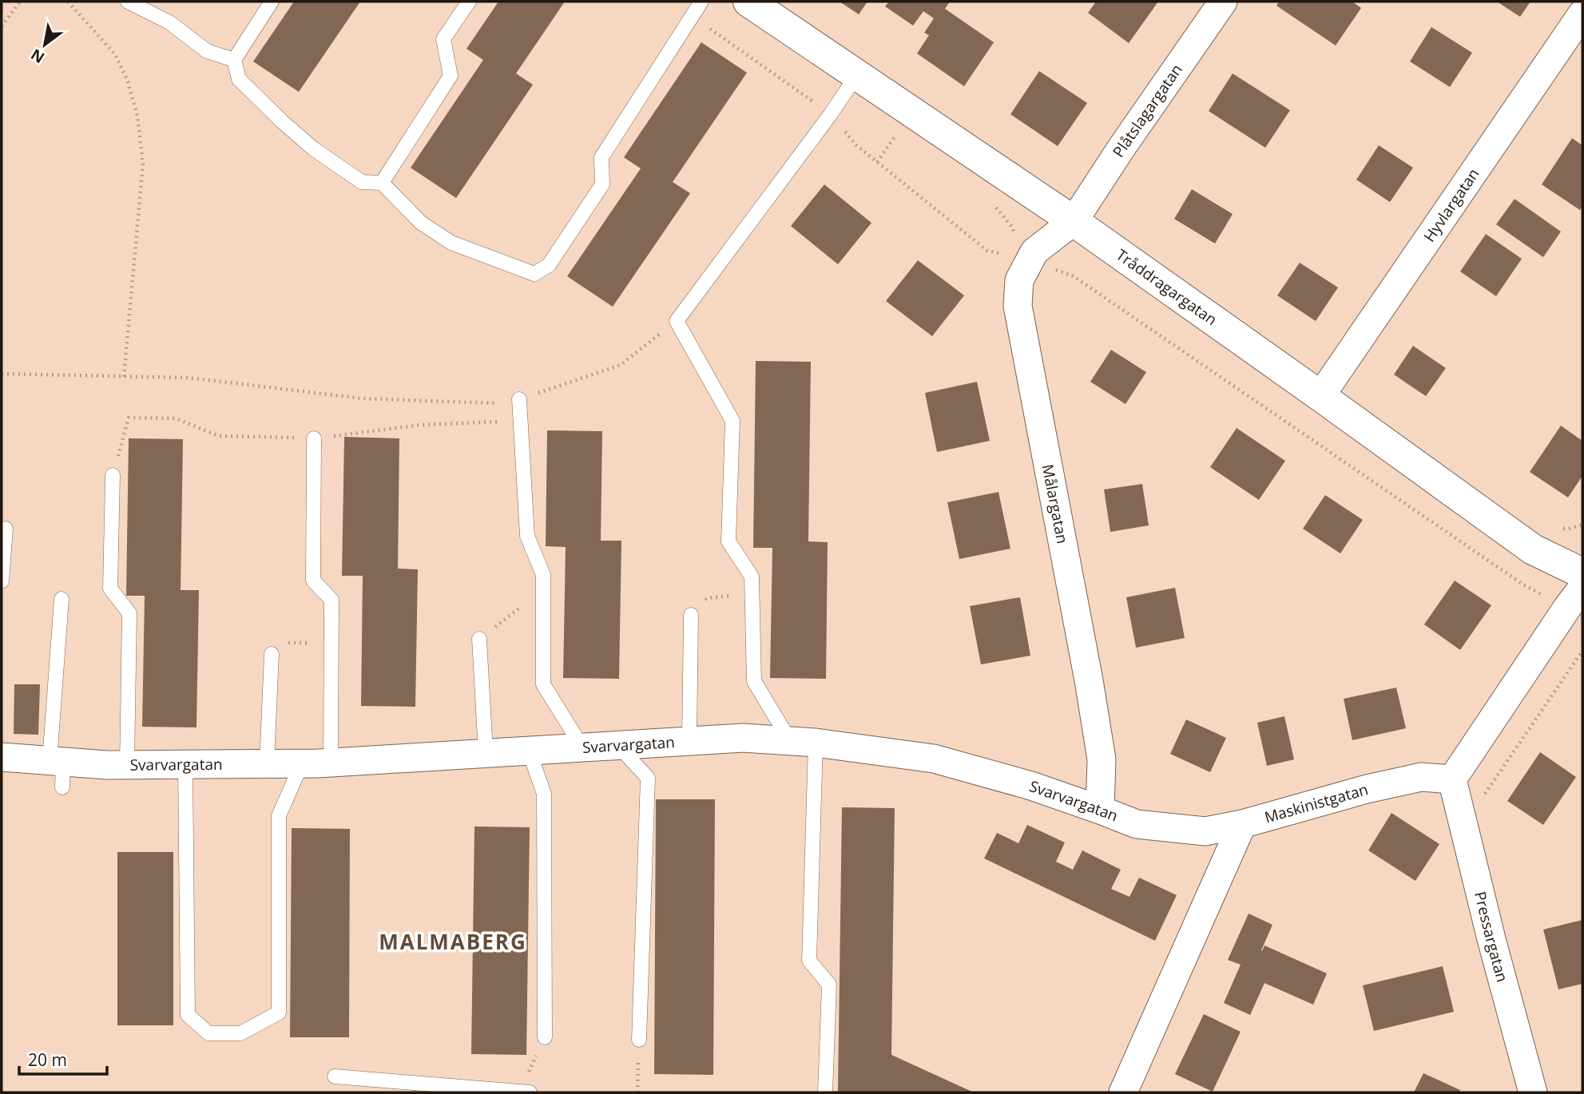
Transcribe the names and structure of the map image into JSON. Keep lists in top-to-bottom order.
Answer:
{
  "streets": {
    "main road": ["Tråddragargatan"],
    "street": [
      "Plåtslagargatan",
      "Hyvlargatan",
      "Målargatan",
      "Svarvargatan",
      "Maskinistgatan",
      "Pressargatan"
    ]
  },
  "crossings": [
    ["Plåtslagargatan", "Tråddragargatan"],
    ["Plåtslagargatan", "Målargatan"],
    ["Hyvlargatan", "Tråddragargatan"],
    ["Tråddragargatan", "Målargatan"],
    ["Målargatan", "Svarvargatan"],
    ["Svarvargatan", "Maskinistgatan"],
    ["Maskinistgatan", "Pressargatan"]
  ],
  "districts": ["MALMABERG"],
  "scale_bar": "20 m",
  "north": "bottom left"
}
